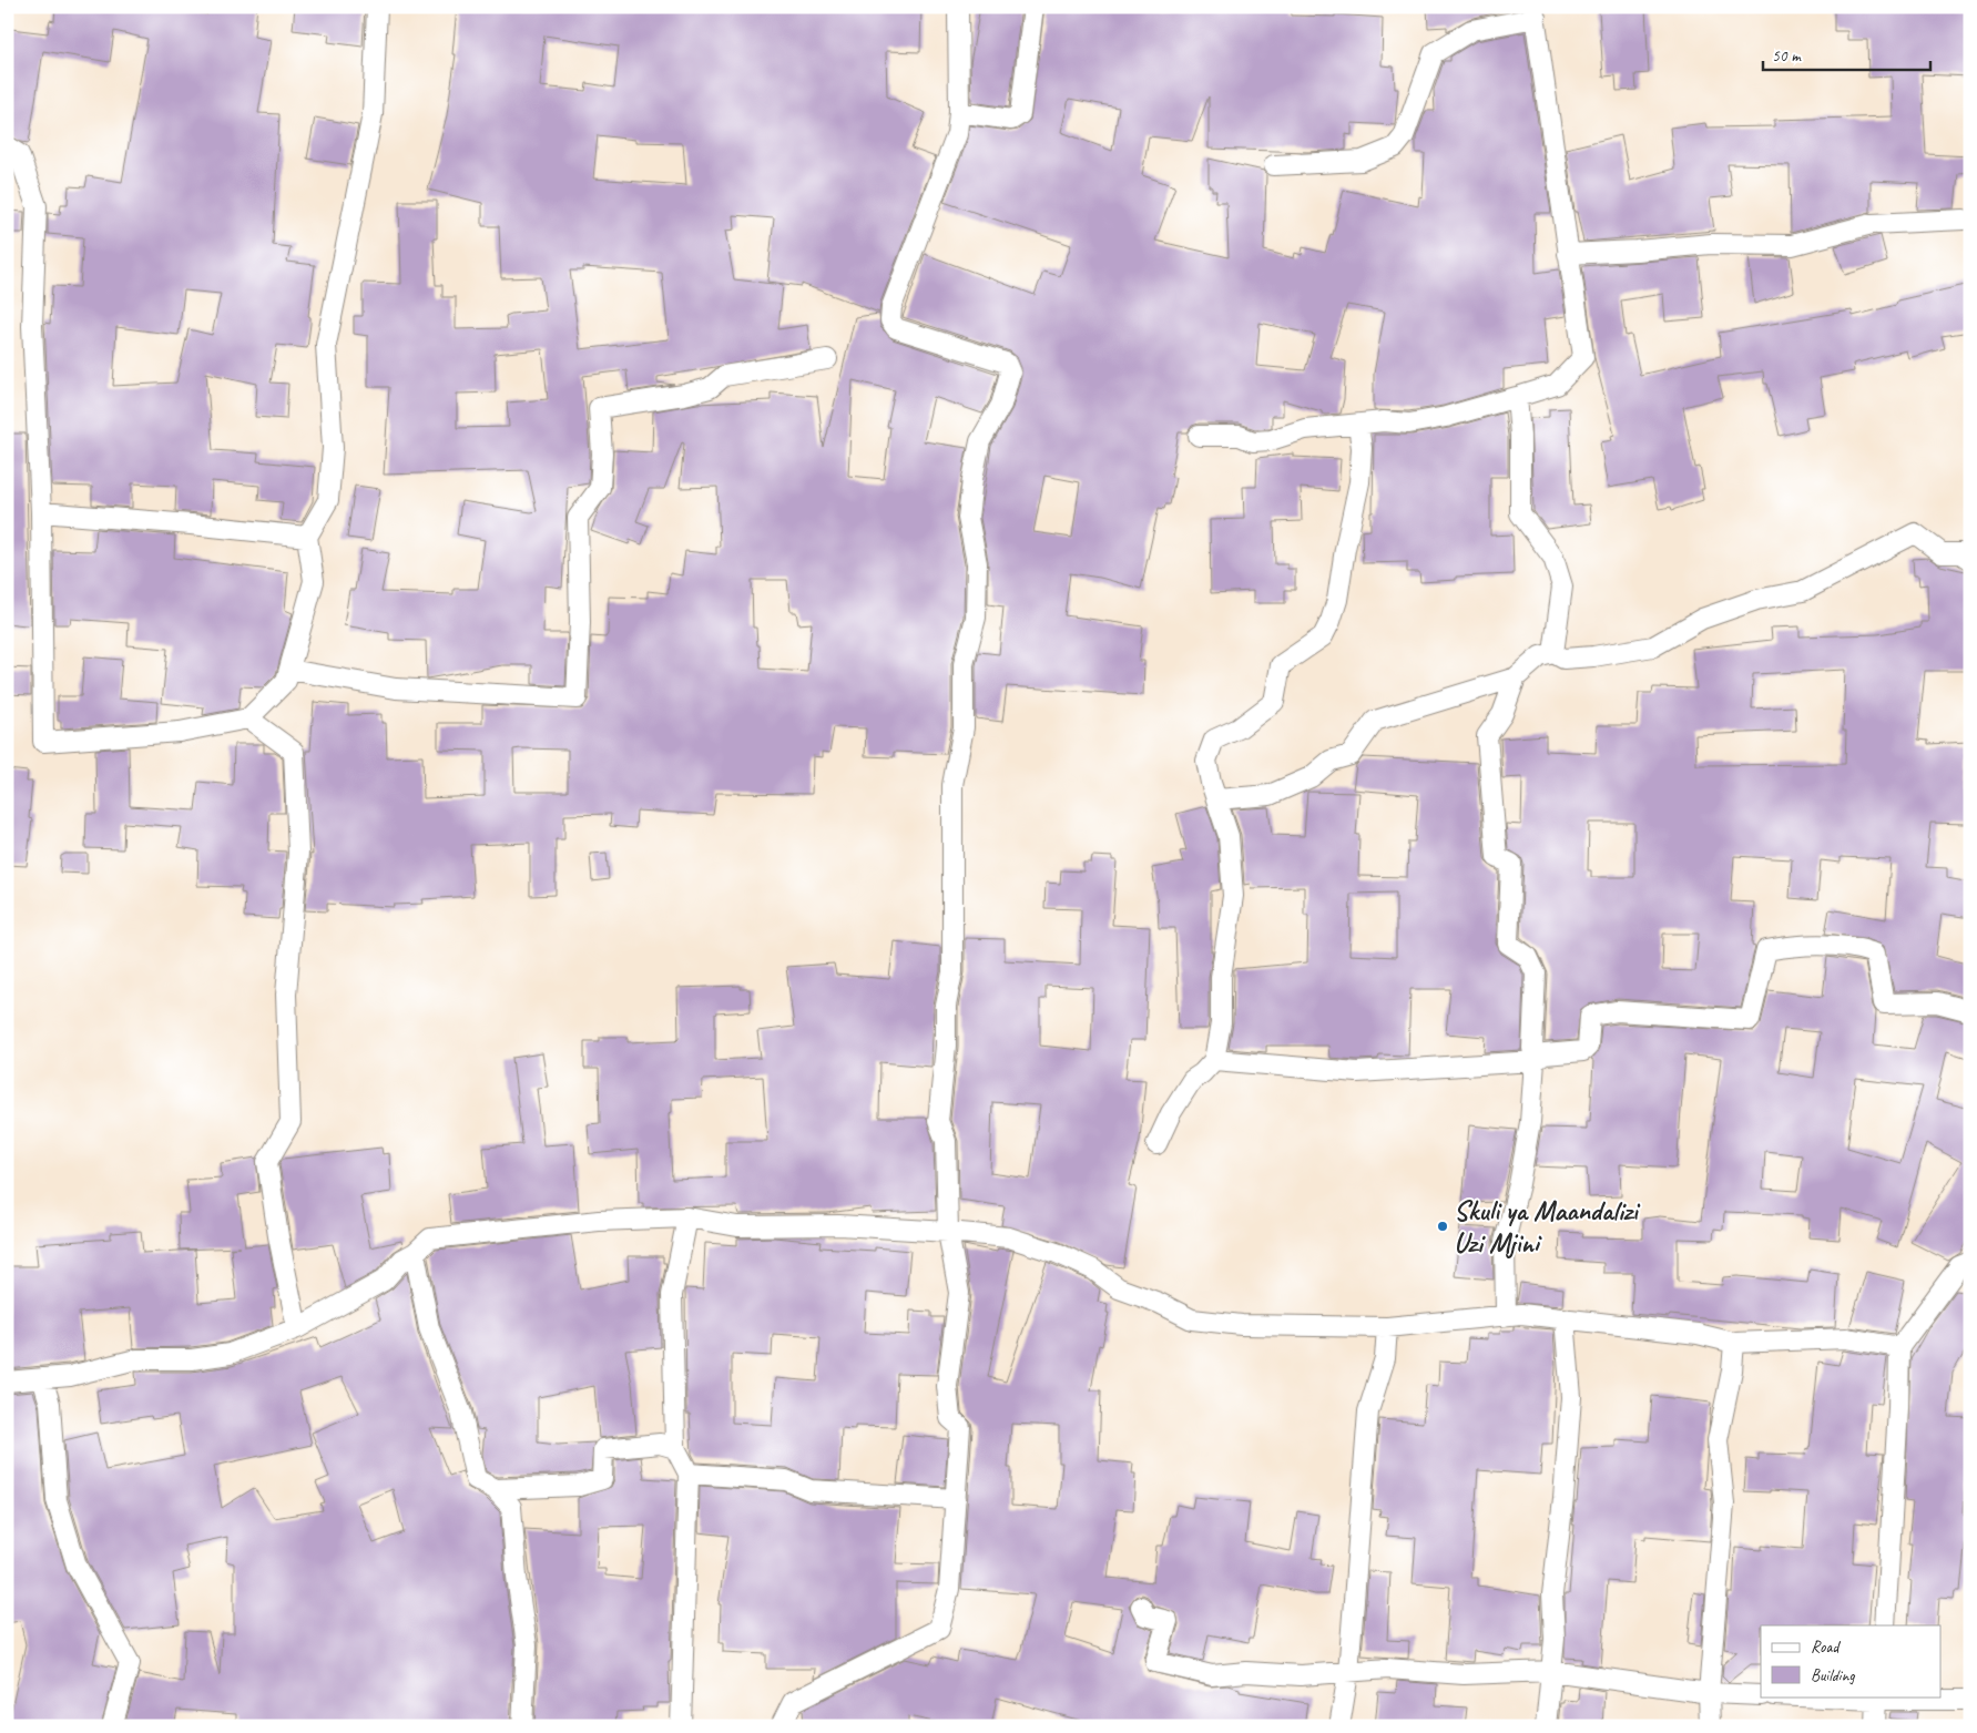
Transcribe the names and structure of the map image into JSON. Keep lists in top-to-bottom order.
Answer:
{
  "places": ["Skuli ya Maandalizi Uzi Mjini"],
  "legend": ["Road", "Building"],
  "scale_bar": "50 m"
}
